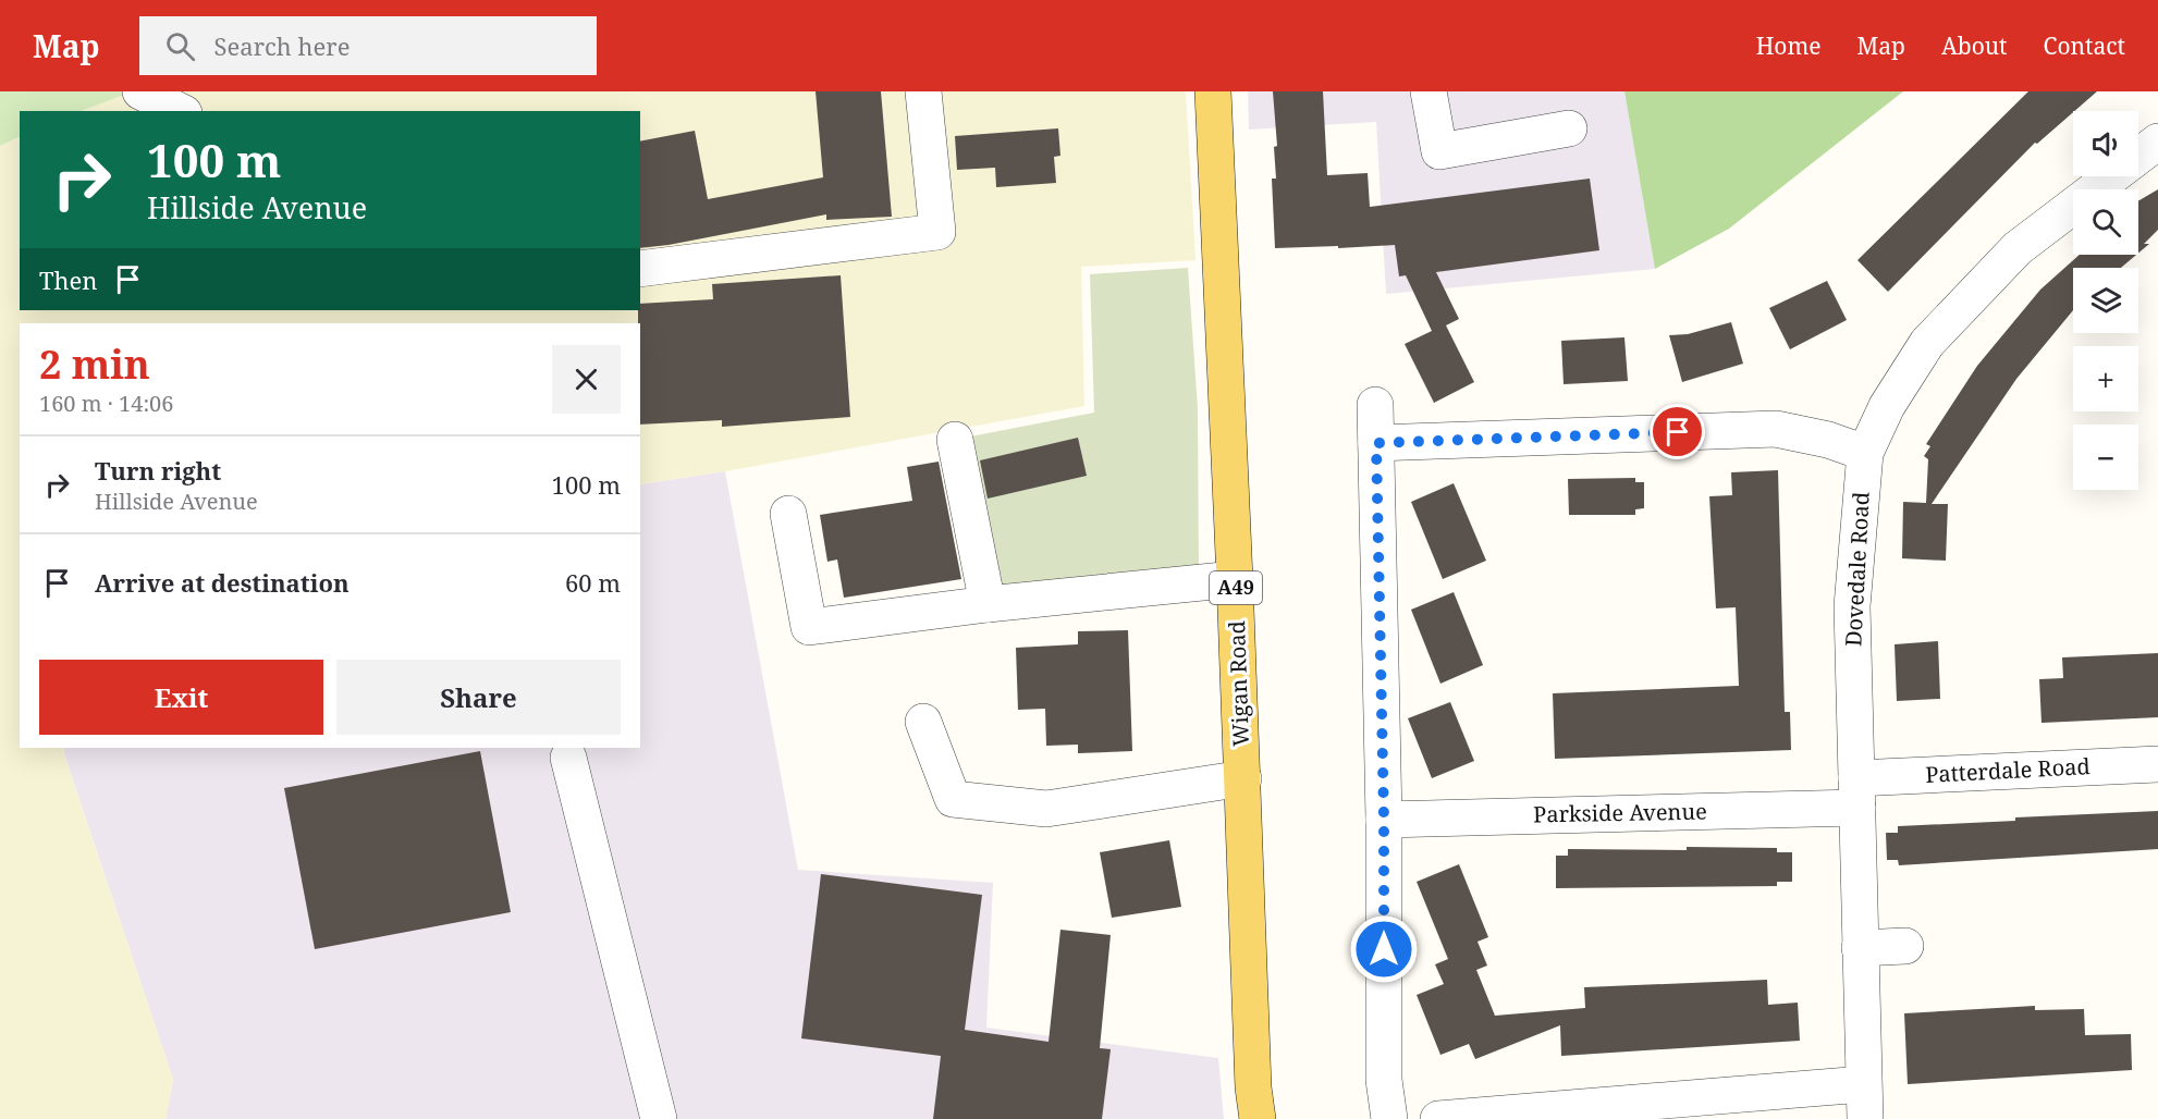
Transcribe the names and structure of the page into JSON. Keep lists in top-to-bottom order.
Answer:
{
  "streets": {
    "main road": ["A49", "Wigan Road"],
    "street": ["Dovedale Road", "Patterdale Road", "Parkside Avenue"]
  },
  "crossings": [
    ["Dovedale Road", "Patterdale Road"],
    ["Dovedale Road", "Parkside Avenue"],
    ["Patterdale Road", "Parkside Avenue"]
  ],
  "page": {
    "header": "Map",
    "search": "Search here",
    "nav": [
      "Home",
      "Map",
      "About",
      "Contact"
    ],
    "map_buttons": ["+", "−"],
    "turn": ["100 m", "Hillside Avenue"],
    "then": "Then",
    "heading": ["2 min", "160 m · 14:06"],
    "list": [
      {
        "name": "Turn right",
        "note": "Hillside Avenue",
        "value": "100 m"
      },
      {
        "name": "Arrive at destination",
        "value": "60 m"
      }
    ],
    "buttons": ["Exit", "Share"]
  }
}
